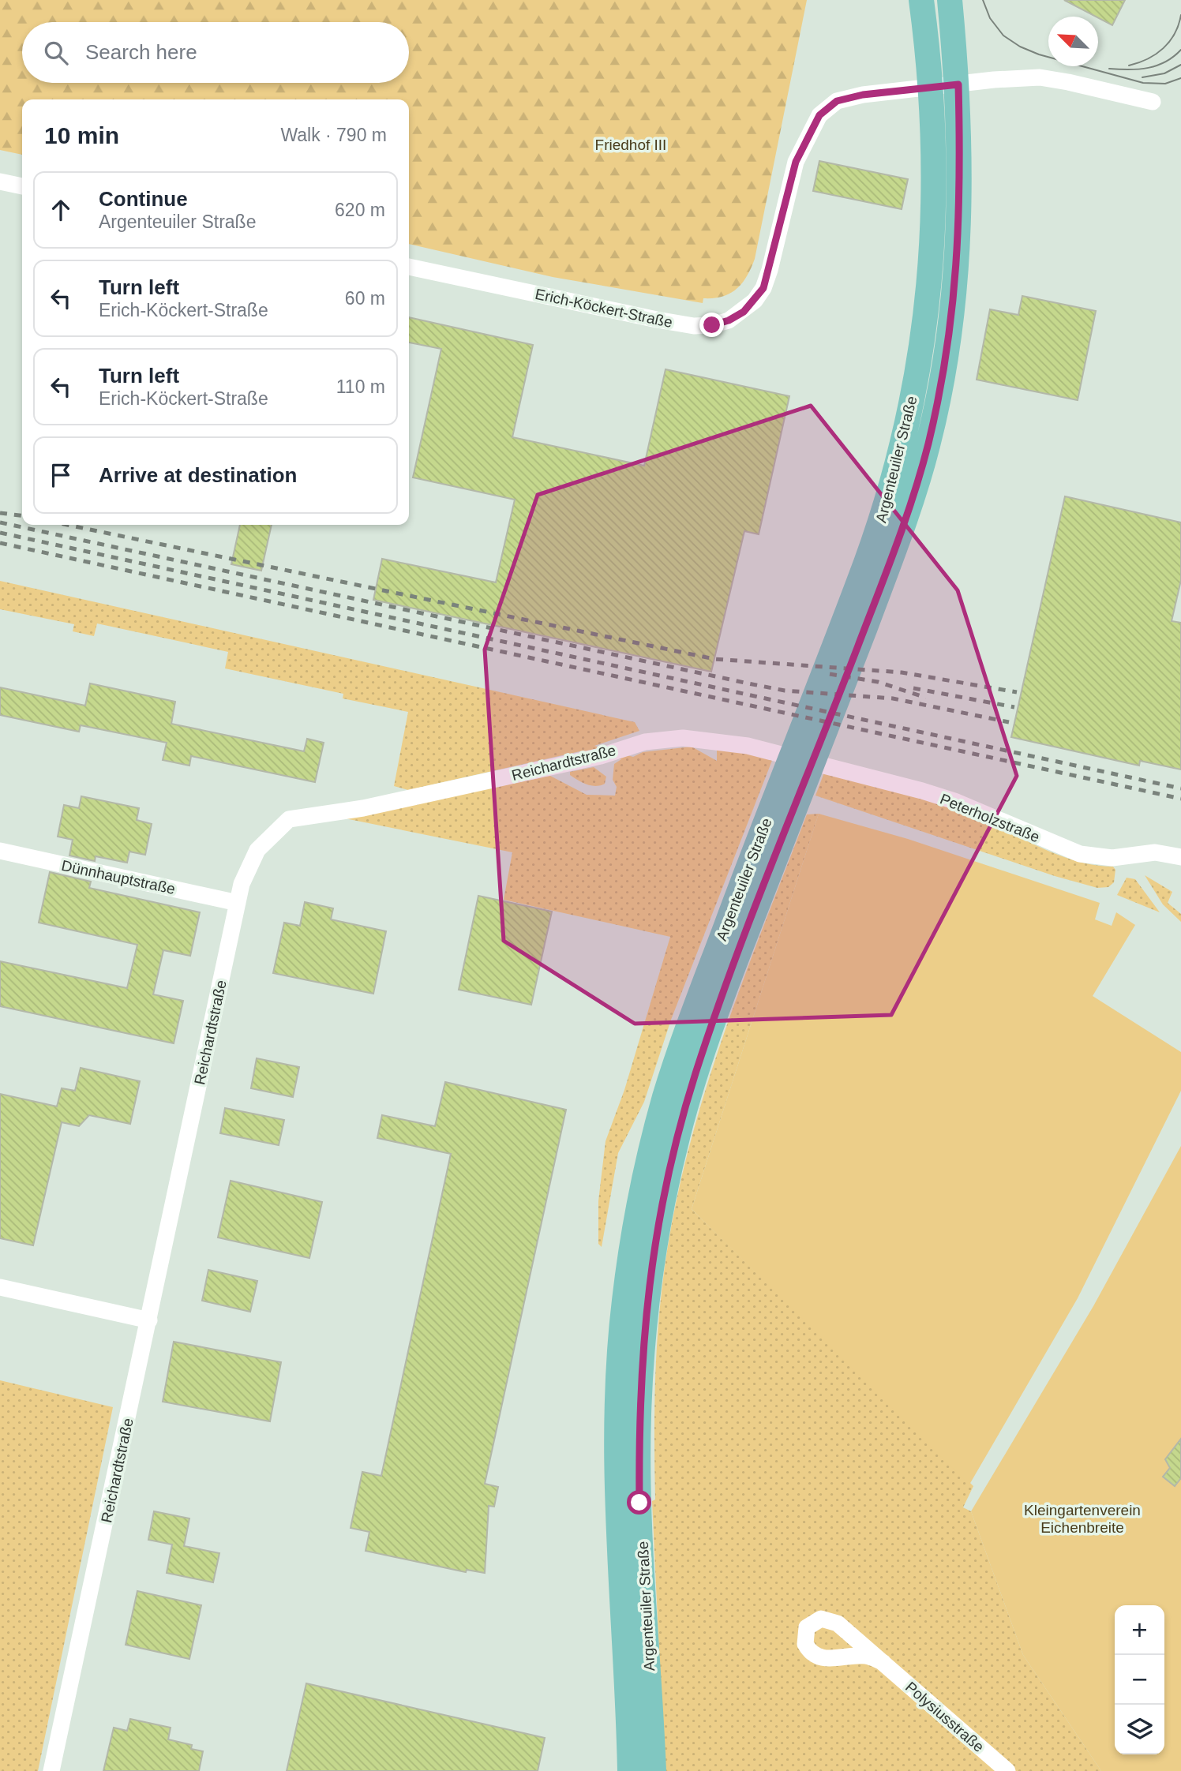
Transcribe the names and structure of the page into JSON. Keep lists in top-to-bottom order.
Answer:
{
  "streets": {
    "main road": ["Argenteuiler Straße"],
    "street": [
      "Erich-Köckert-Straße",
      "Reichardtstraße",
      "Peterholzstraße",
      "Dünnhauptstraße",
      "Polysiusstraße"
    ]
  },
  "crossings": [
    ["Erich-Köckert-Straße", "Argenteuiler Straße"],
    ["Reichardtstraße", "Peterholzstraße"],
    ["Reichardtstraße", "Dünnhauptstraße"]
  ],
  "parks": ["Friedhof III", "Kleingartenverein Eichenbreite"],
  "north": "top left",
  "page": {
    "search": "Search here",
    "heading": ["10 min", "Walk · 790 m"],
    "list": [
      ["Continue", "Argenteuiler Straße", "620 m"],
      ["Turn left", "Erich-Köckert-Straße", "60 m"],
      ["Turn left", "Erich-Köckert-Straße", "110 m"],
      "Arrive at destination"
    ],
    "map_buttons": ["+", "−"]
  }
}
